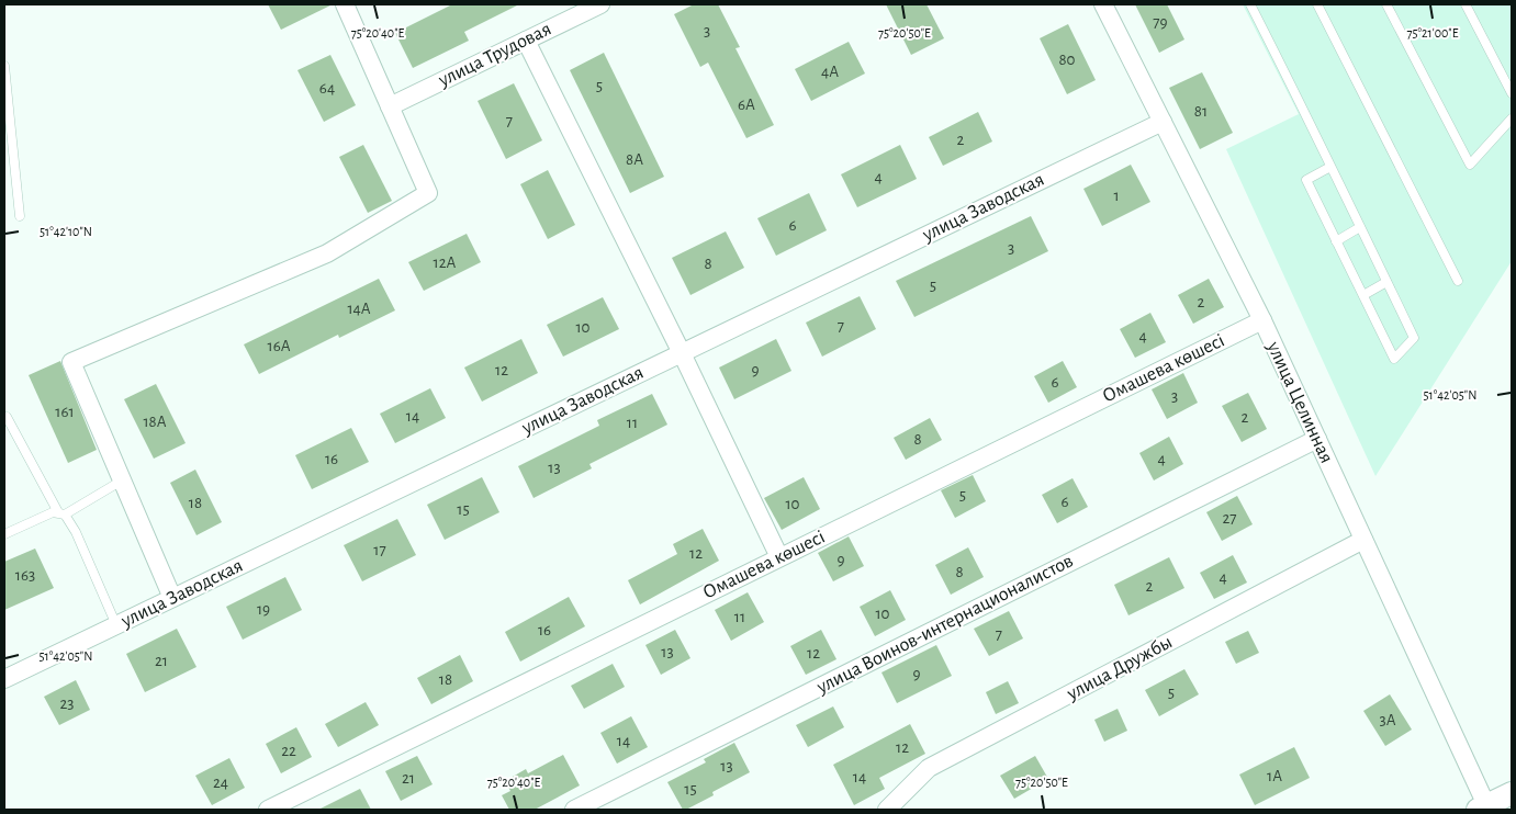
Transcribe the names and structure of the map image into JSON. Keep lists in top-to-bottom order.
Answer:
{
  "streets": {
    "street": [
      "улица Трудовая",
      "улица Заводская",
      "Омашева көшесі",
      "улица Целинная",
      "улица Воинов-интернационалистов",
      "улица Дружбы"
    ]
  },
  "crossings": [
    ["улица Заводская", "улица Целинная"],
    ["Омашева көшесі", "улица Целинная"],
    ["улица Целинная", "улица Воинов-интернационалистов"],
    ["улица Целинная", "улица Дружбы"]
  ],
  "house_numbers": [
    "79",
    "3",
    "80",
    "4А",
    "5",
    "64",
    "6А",
    "81",
    "7",
    "2",
    "8А",
    "4",
    "1",
    "6",
    "3",
    "12А",
    "8",
    "5",
    "2",
    "14А",
    "7",
    "10",
    "4",
    "16А",
    "12",
    "9",
    "6",
    "3",
    "161",
    "14",
    "2",
    "18А",
    "11",
    "8",
    "16",
    "4",
    "13",
    "5",
    "6",
    "18",
    "10",
    "15",
    "27",
    "17",
    "12",
    "9",
    "8",
    "163",
    "4",
    "2",
    "19",
    "10",
    "11",
    "16",
    "7",
    "13",
    "12",
    "21",
    "9",
    "18",
    "5",
    "23",
    "3А",
    "14",
    "12",
    "22",
    "13",
    "1А",
    "14",
    "21",
    "24",
    "15"
  ],
  "coordinates": [
    "75°21'00\"E",
    "75°20'40\"E",
    "75°20'50\"E",
    "51°42'10\"N",
    "51°42'05\"N"
  ]
}
